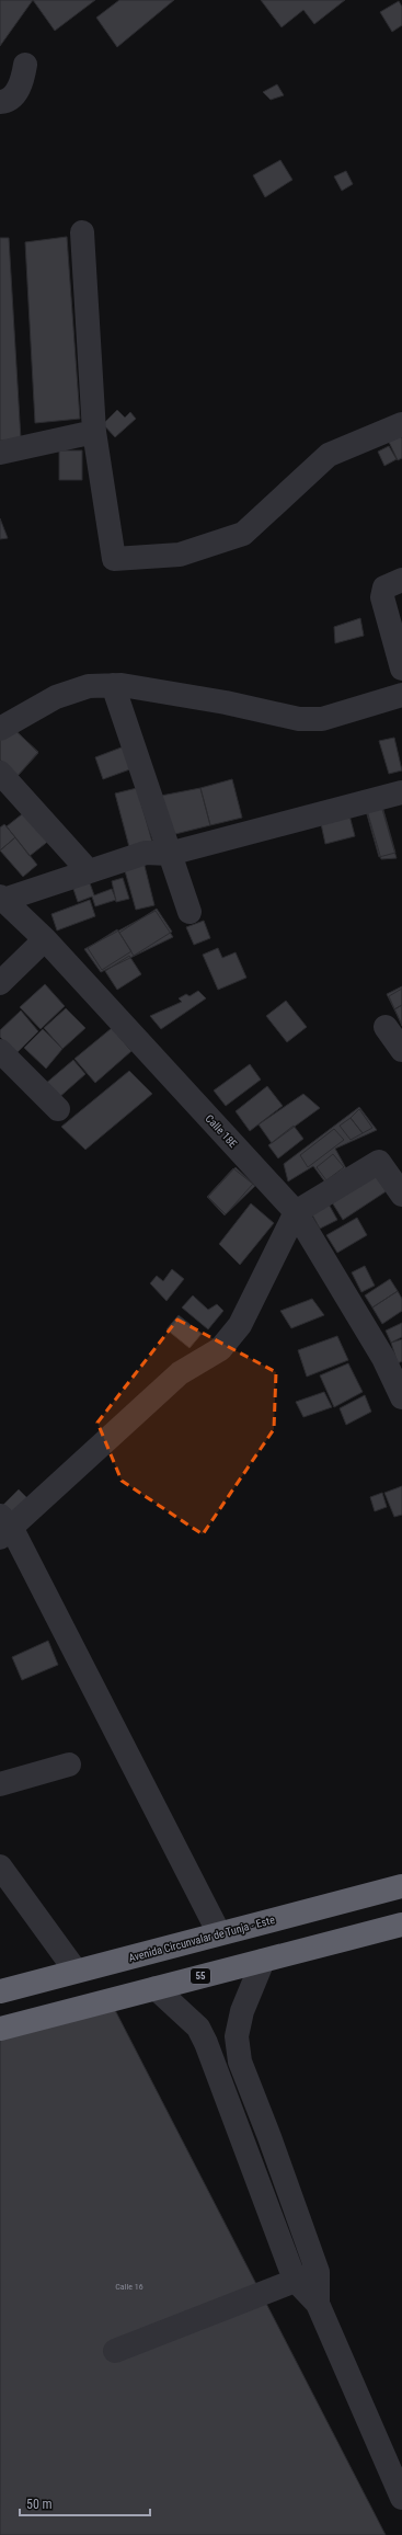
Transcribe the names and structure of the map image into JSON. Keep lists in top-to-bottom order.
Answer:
{
  "streets": {
    "highway": ["Avenida Circunvalar de Tunja - Este", "55"],
    "street": ["Calle 18E"]
  },
  "house_numbers": ["Calle 16"],
  "scale_bar": "50 m"
}
